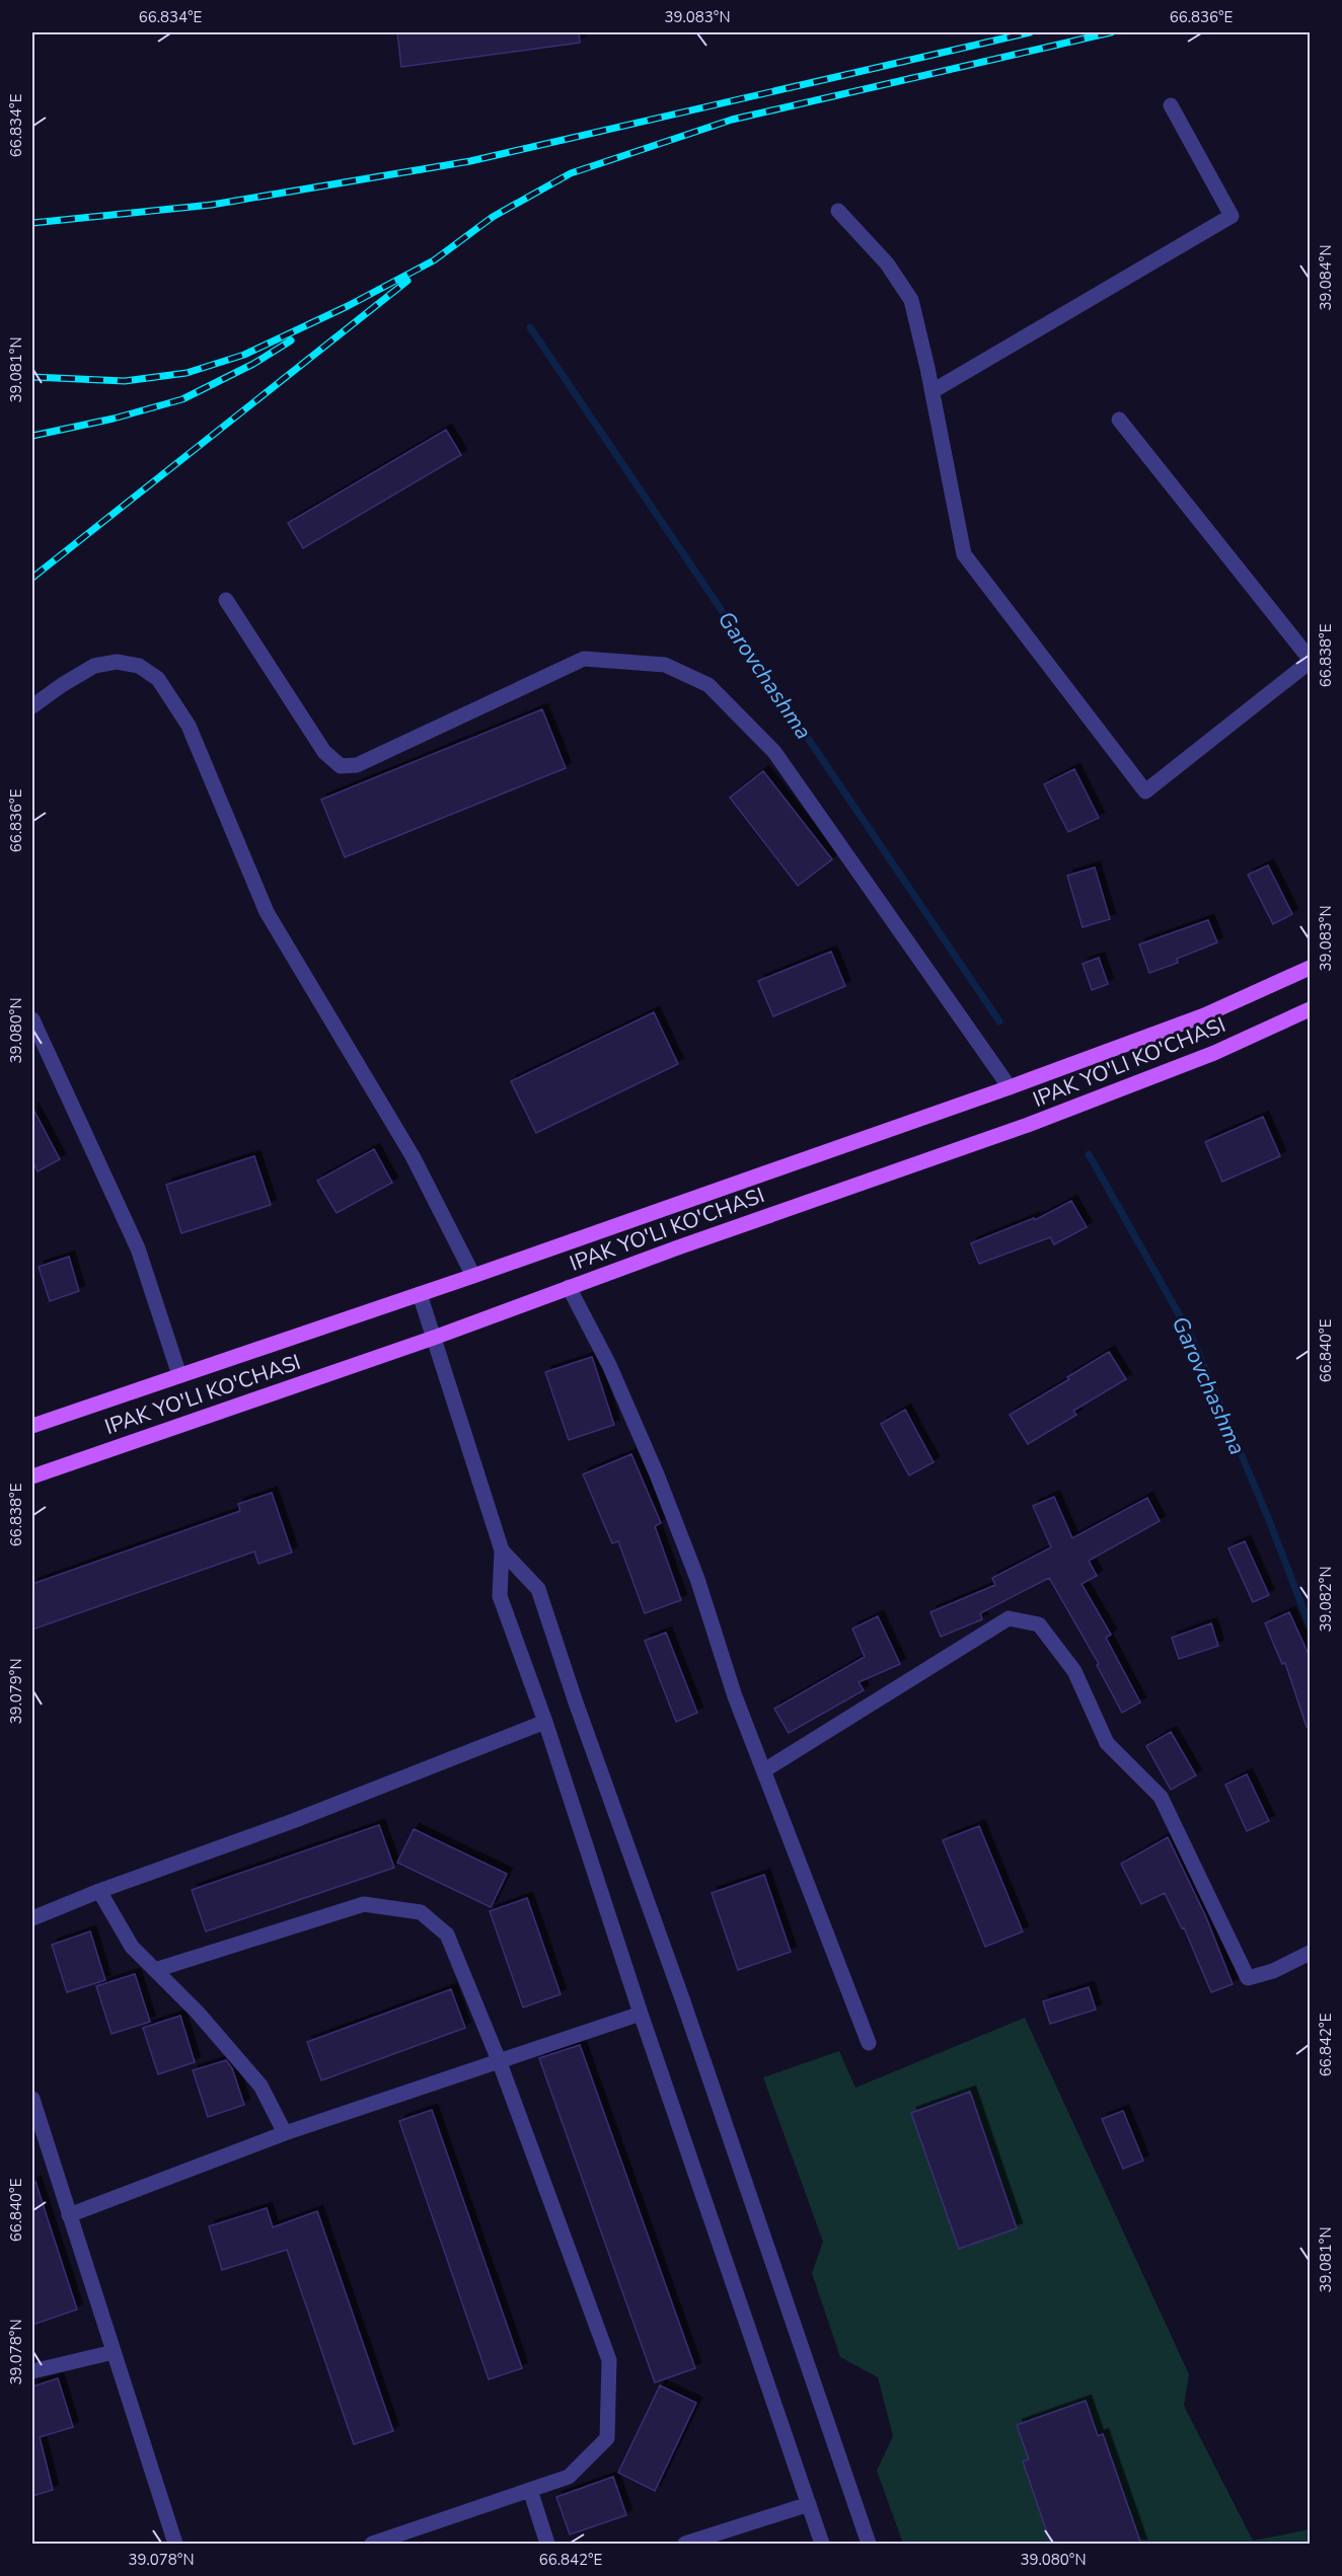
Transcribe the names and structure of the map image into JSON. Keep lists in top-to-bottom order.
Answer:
{
  "streets": {
    "main road": ["IPAK YO'LI KO'CHASI"]
  },
  "water": ["Garovchashma"],
  "coordinates": [
    "66.834°E",
    "39.083°N",
    "66.836°E",
    "39.084°N",
    "39.081°N",
    "66.838°E",
    "39.080°N",
    "66.840°E",
    "39.082°N",
    "39.079°N",
    "66.842°E",
    "39.078°N"
  ]
}
